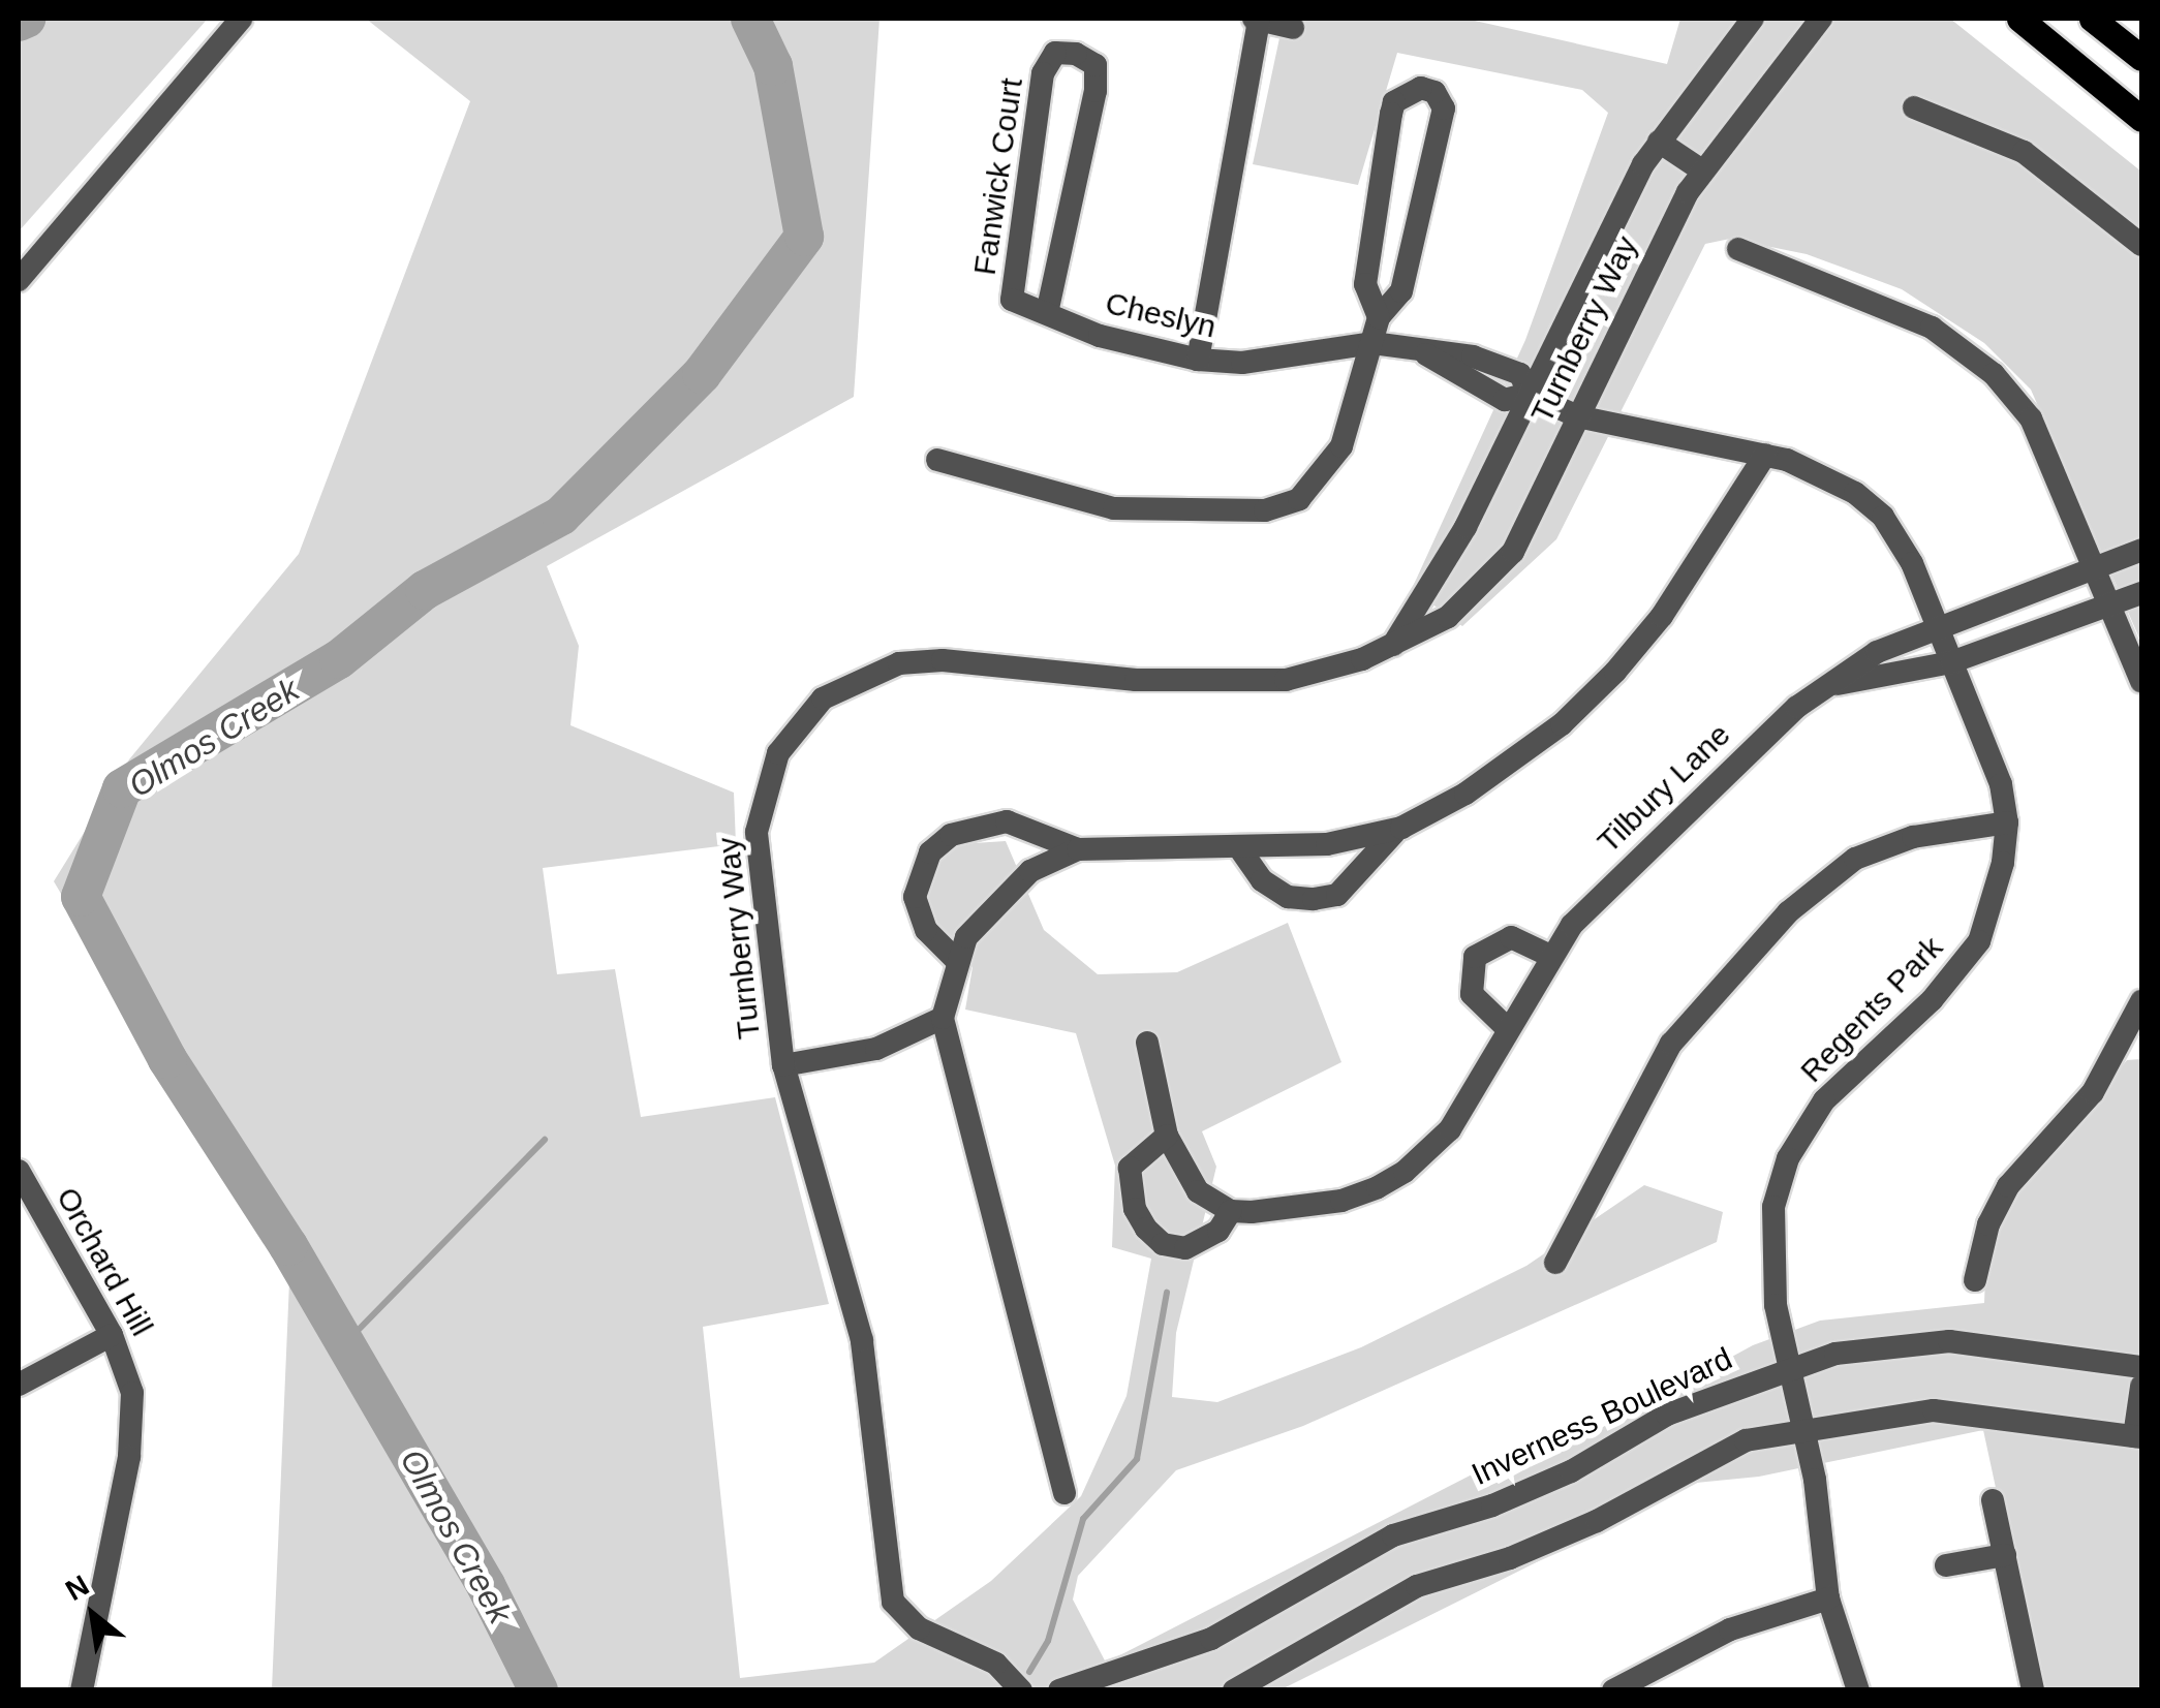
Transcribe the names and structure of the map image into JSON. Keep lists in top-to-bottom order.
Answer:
{
  "streets": {
    "street": [
      "Fanwick Court",
      "Cheslyn",
      "Turnberry Way",
      "Tilbury Lane",
      "Regents Park",
      "Orchard Hill",
      "Inverness Boulevard"
    ]
  },
  "crossings": [
    ["Fanwick Court", "Cheslyn"],
    ["Cheslyn", "Turnberry Way"],
    ["Cheslyn", "Regents Park"],
    ["Turnberry Way", "Regents Park"],
    ["Tilbury Lane", "Regents Park"],
    ["Regents Park", "Inverness Boulevard"]
  ],
  "water": ["Olmos Creek"],
  "north": "top left"
}
